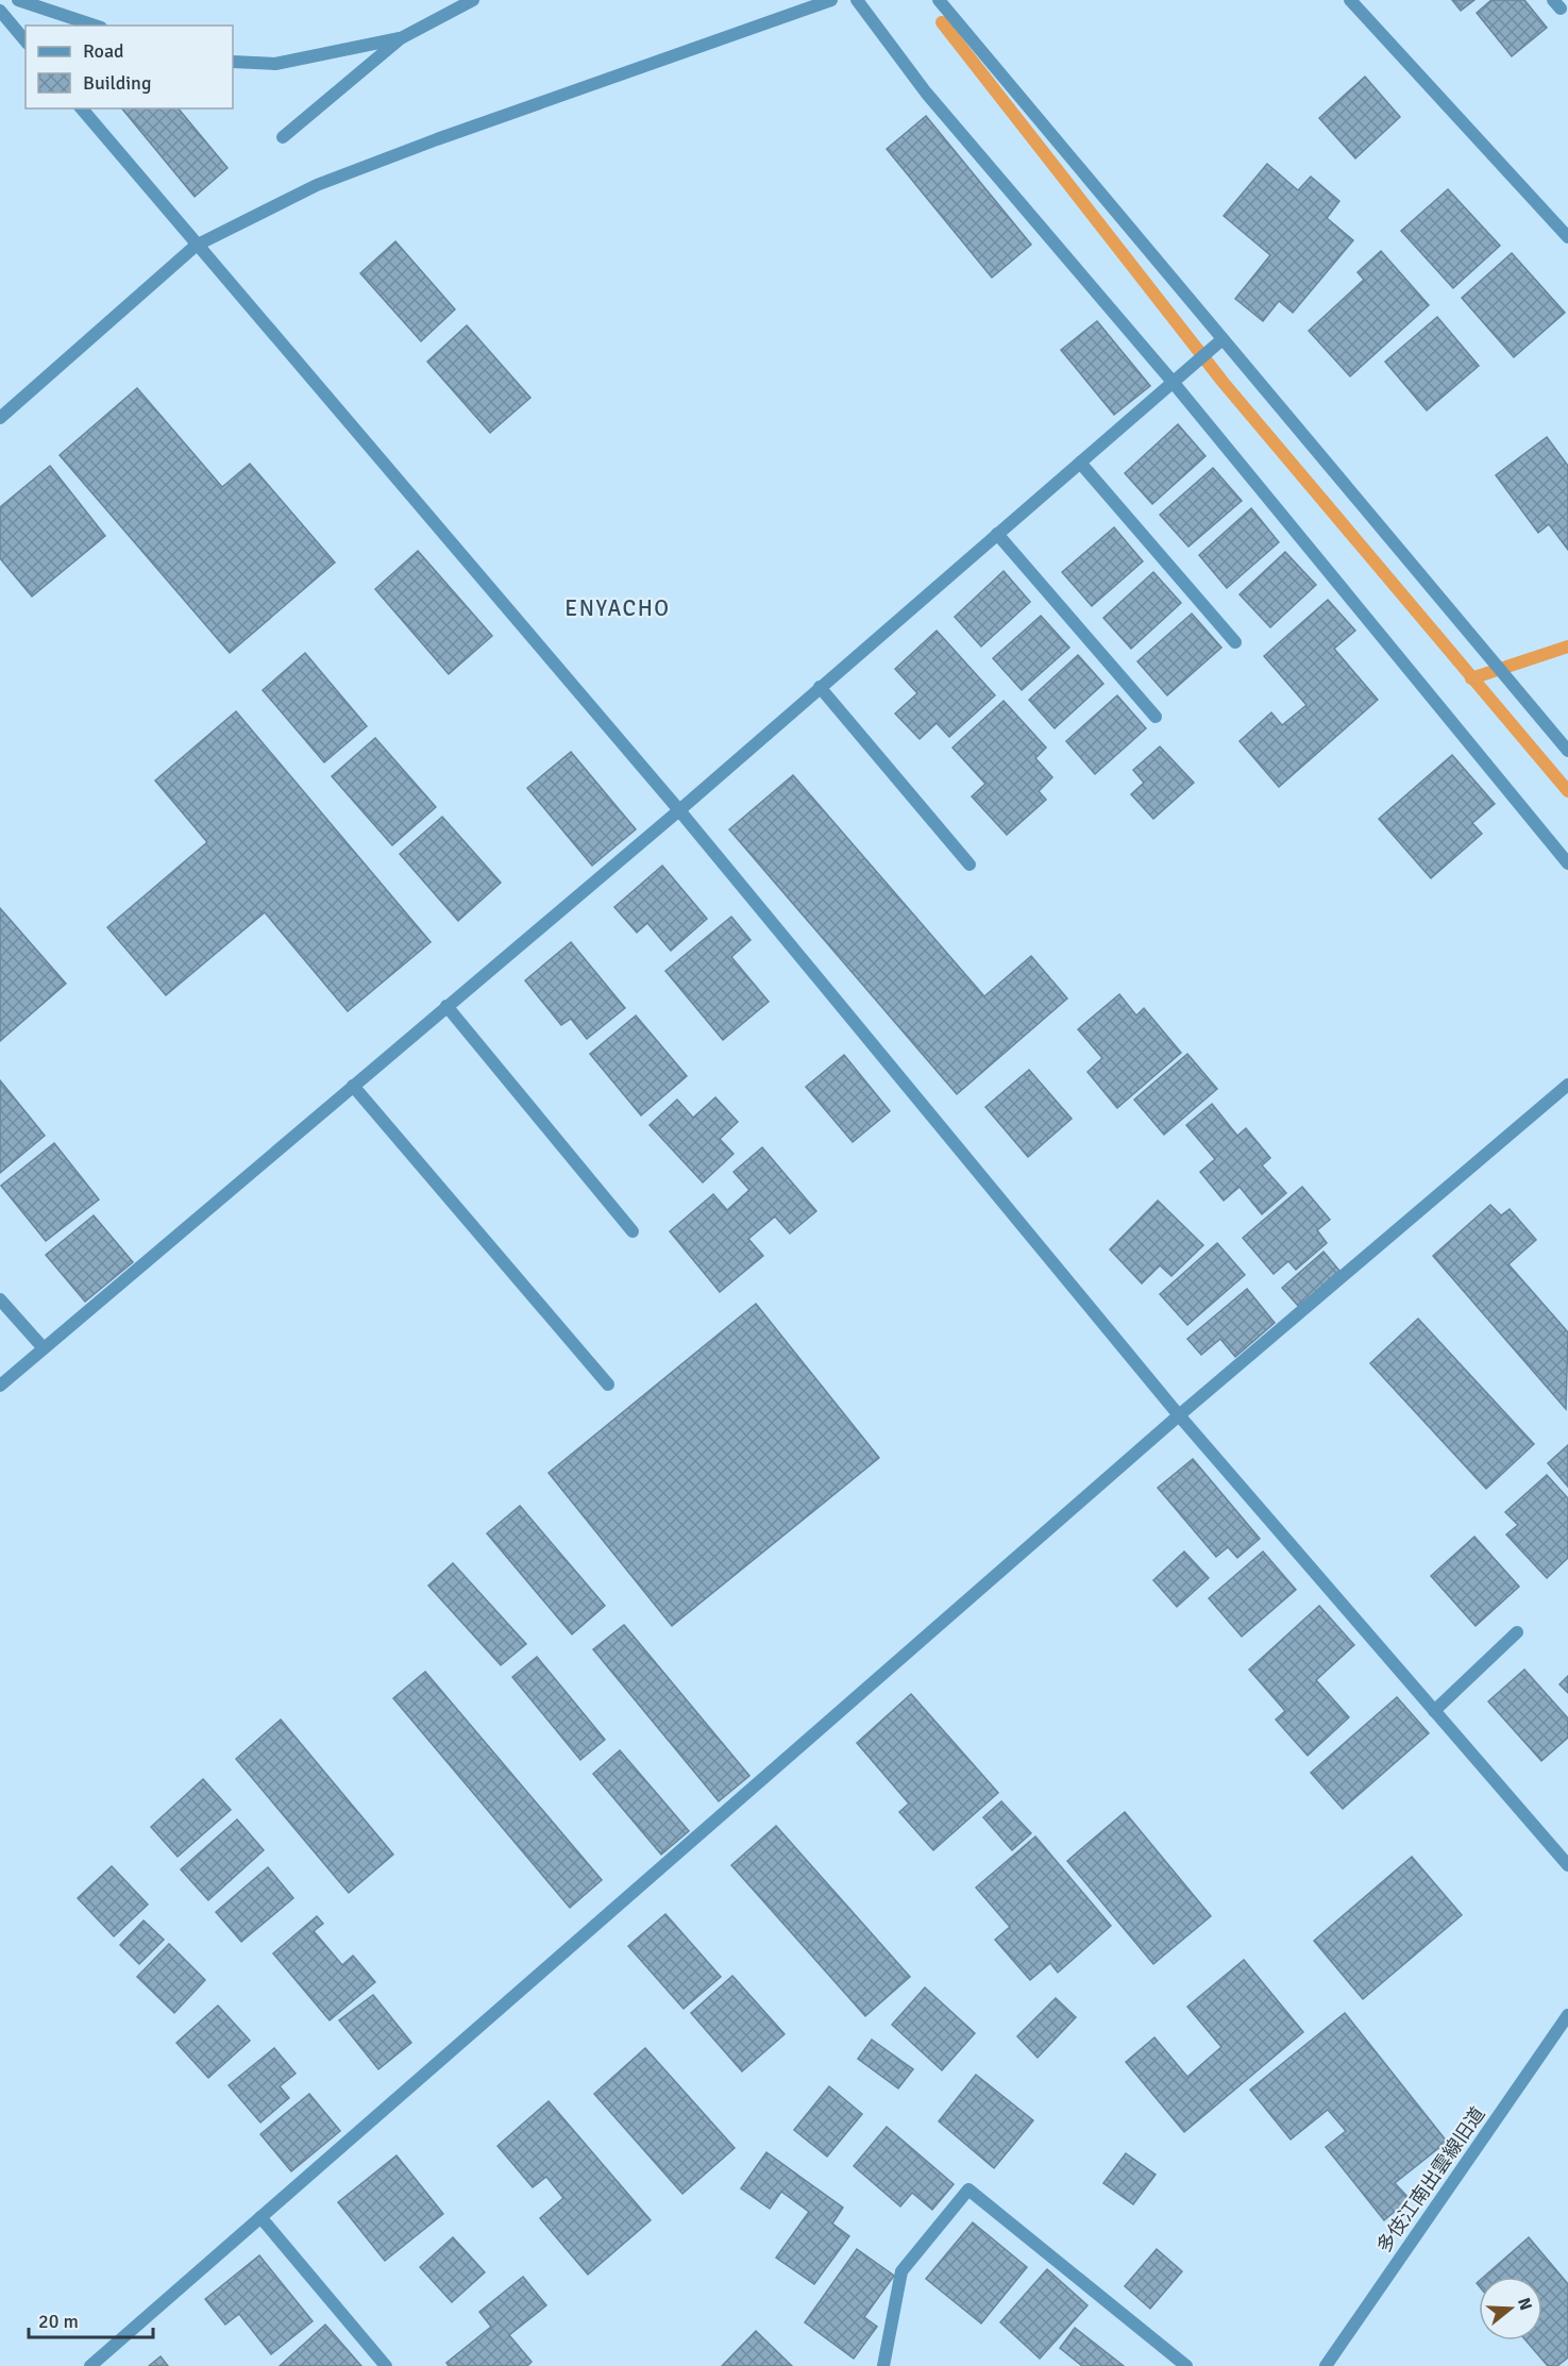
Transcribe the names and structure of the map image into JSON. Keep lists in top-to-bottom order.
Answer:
{
  "streets": {
    "street": ["多伎江南出雲線旧道"]
  },
  "districts": ["ENYACHO"],
  "legend": ["Road", "Building"],
  "scale_bar": "20 m",
  "north": "right"
}
